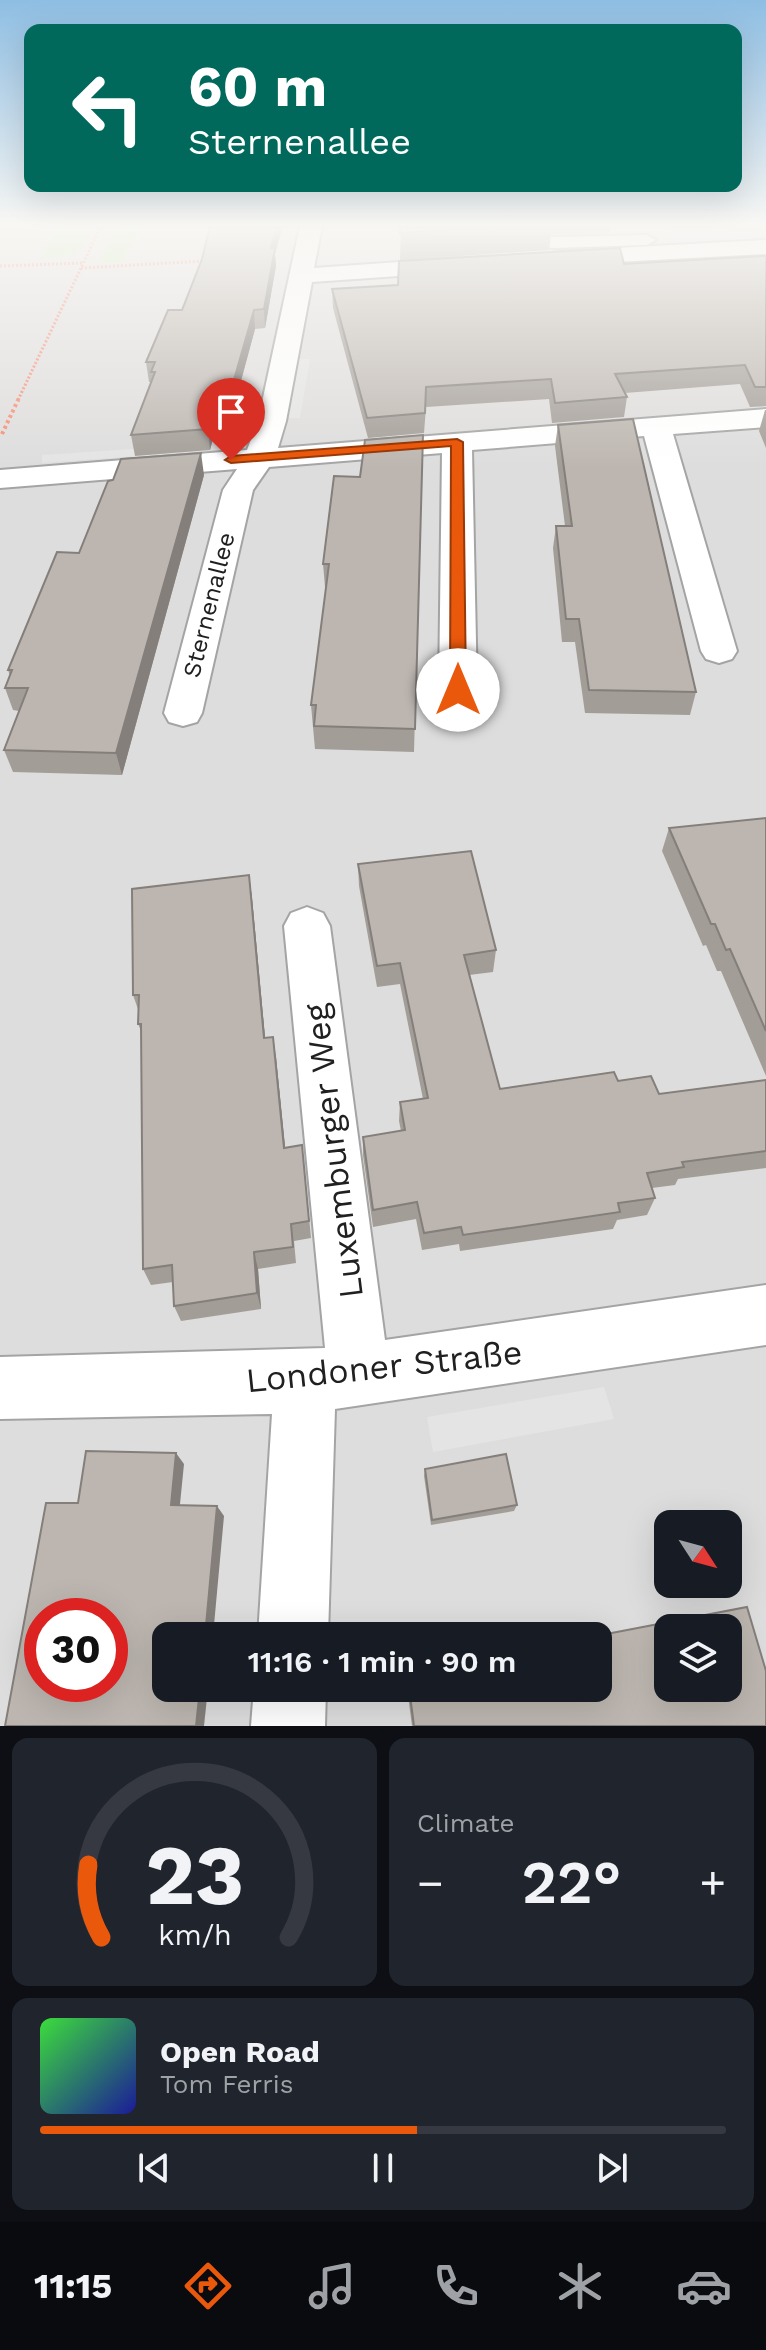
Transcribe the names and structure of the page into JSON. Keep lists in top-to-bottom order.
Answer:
{
  "streets": {
    "street": ["Sternenallee", "Luxemburger Weg", "Londoner Straße"]
  },
  "crossings": [
    ["Luxemburger Weg", "Londoner Straße"]
  ],
  "north": "bottom right",
  "page": {
    "turn": ["60 m", "Sternenallee"],
    "limit": "30",
    "trip": "11:16 · 1 min · 90 m",
    "tile": "Climate",
    "heat": ["−", "22°", "+"],
    "song": ["Open Road", "Tom Ferris"],
    "tabs": "11:15",
    "gauge": ["23", "km/h"]
  }
}
